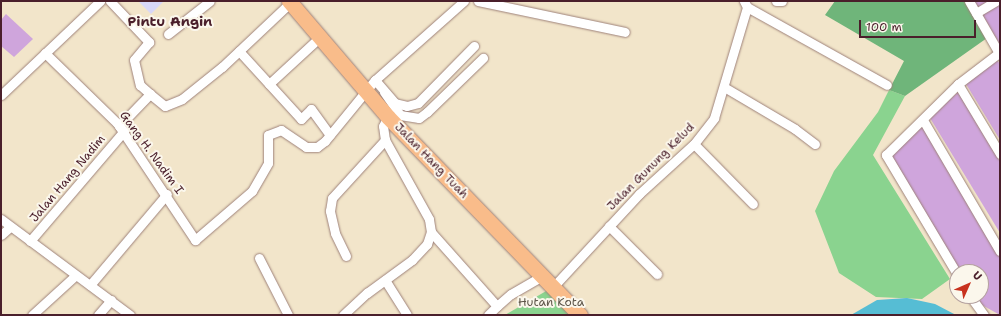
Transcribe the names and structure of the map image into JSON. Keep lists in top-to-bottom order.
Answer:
{
  "streets": {
    "main road": ["Jalan Hang Tuah"],
    "street": ["Gang H. Nadim I", "Jalan Gunung Kelud", "Jalan Hang Nadim"]
  },
  "crossings": [
    ["Gang H. Nadim I", "Jalan Hang Nadim"],
    ["Jalan Hang Tuah", "Jalan Gunung Kelud"]
  ],
  "districts": ["Pintu Angin"],
  "parks": ["Hutan Kota"],
  "scale_bar": "100 m",
  "north": "top right"
}
